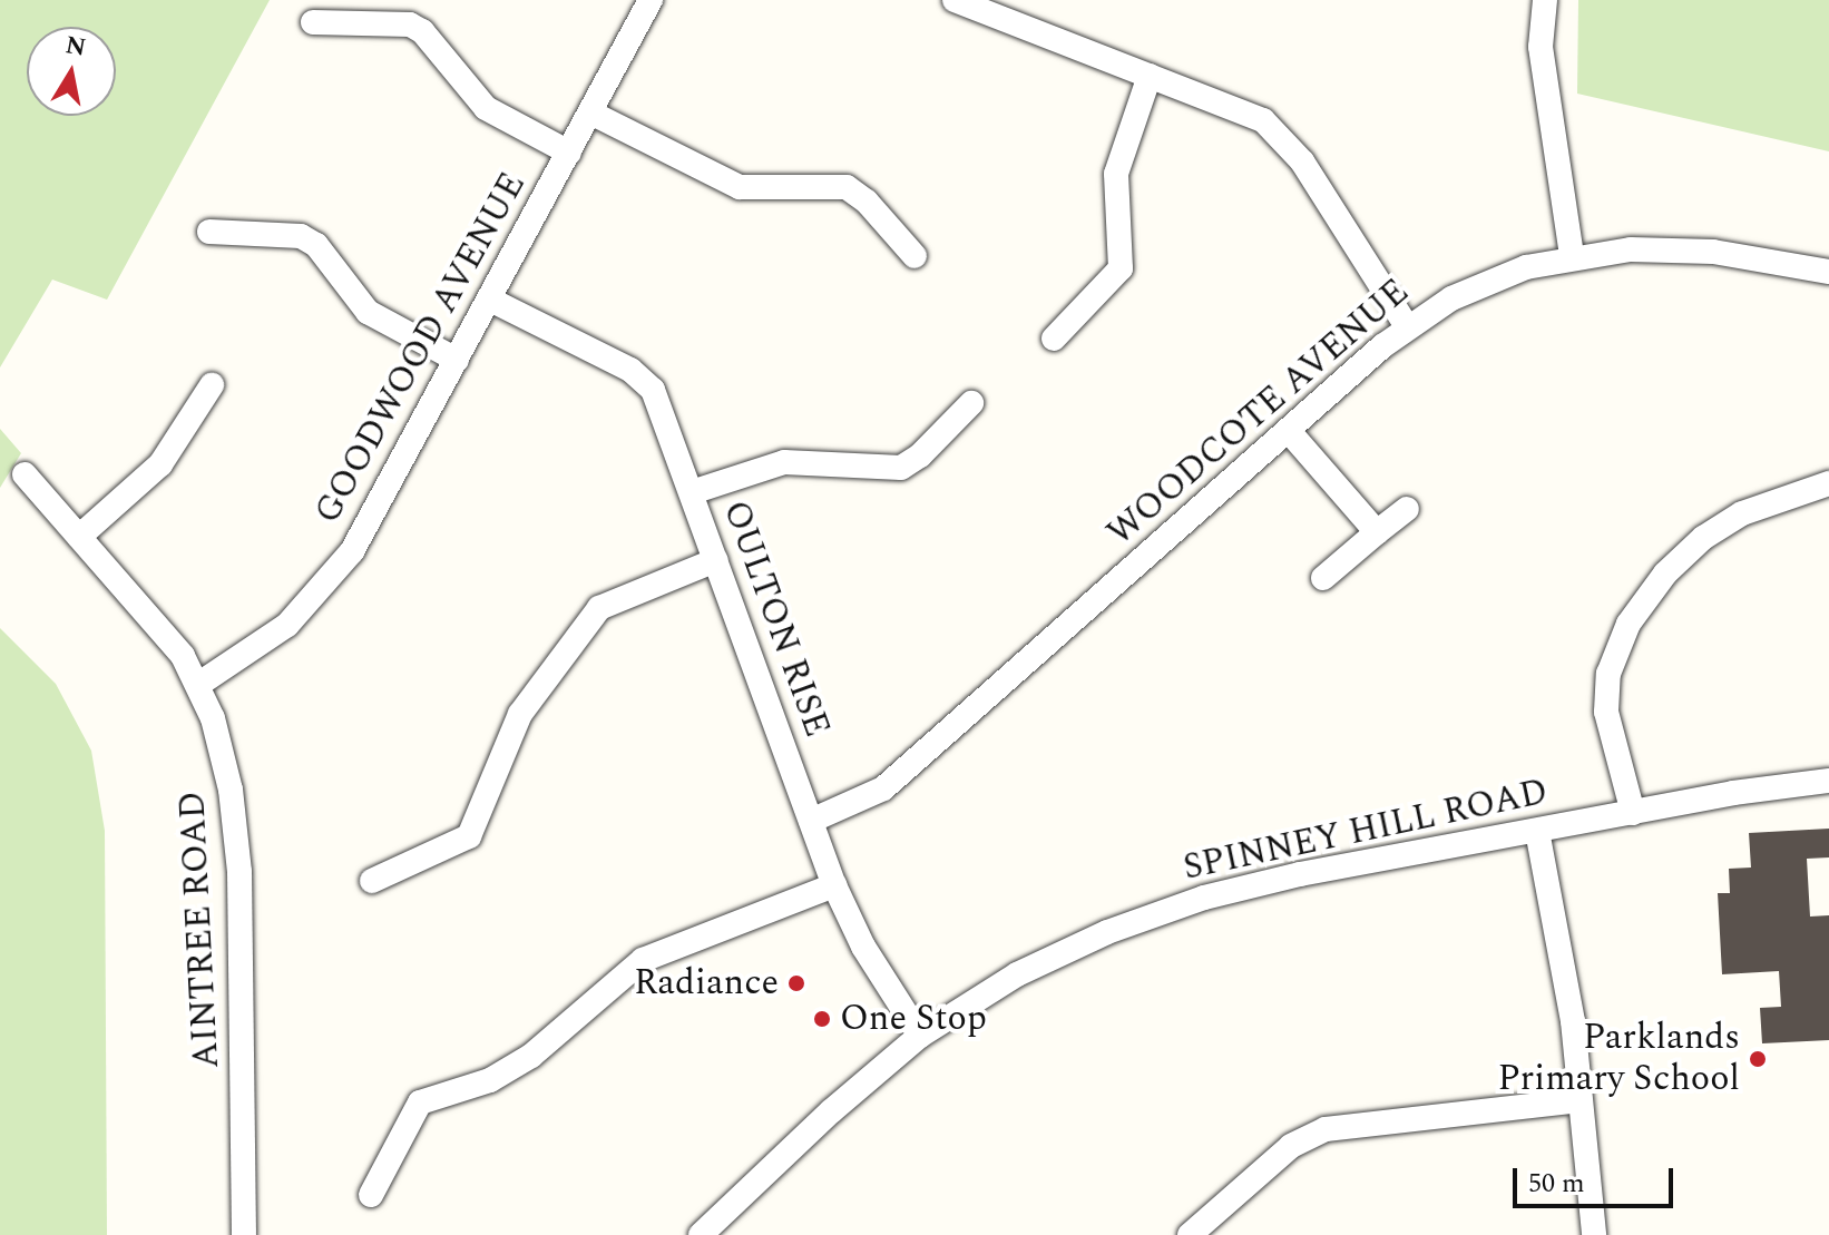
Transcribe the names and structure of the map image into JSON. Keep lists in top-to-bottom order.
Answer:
{
  "streets": {
    "street": [
      "GOODWOOD AVENUE",
      "WOODCOTE AVENUE",
      "OULTON RISE",
      "SPINNEY HILL ROAD",
      "AINTREE ROAD"
    ]
  },
  "crossings": [
    ["GOODWOOD AVENUE", "OULTON RISE"],
    ["GOODWOOD AVENUE", "AINTREE ROAD"],
    ["WOODCOTE AVENUE", "OULTON RISE"],
    ["OULTON RISE", "SPINNEY HILL ROAD"]
  ],
  "places": ["Radiance", "One Stop", "Parklands Primary School"],
  "scale_bar": "50 m",
  "north": "top"
}
